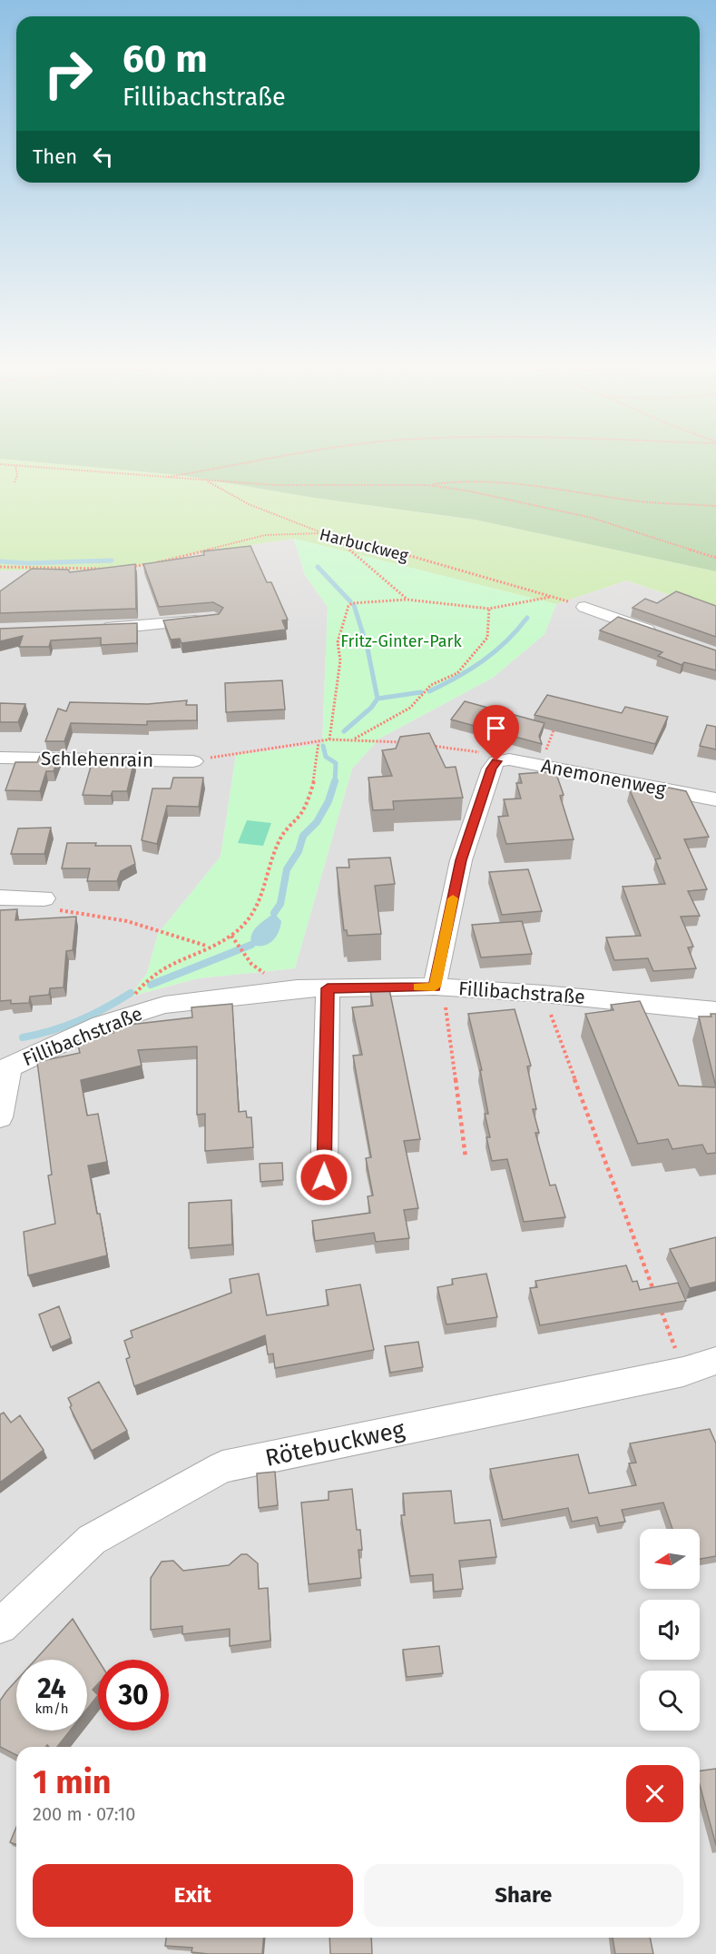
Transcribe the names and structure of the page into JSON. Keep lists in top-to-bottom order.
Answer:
{
  "streets": {
    "street": [
      "Schlehenrain",
      "Anemonenweg",
      "Fillibachstraße",
      "Rötebuckweg"
    ],
    "path": ["Harbuckweg"]
  },
  "parks": ["Fritz-Ginter-Park"],
  "north": "left",
  "page": {
    "turn": ["60 m", "Fillibachstraße"],
    "then": "Then",
    "speed": "24 km/h",
    "limit": "30",
    "heading": ["1 min", "200 m · 07:10"],
    "buttons": ["Exit", "Share"]
  }
}
